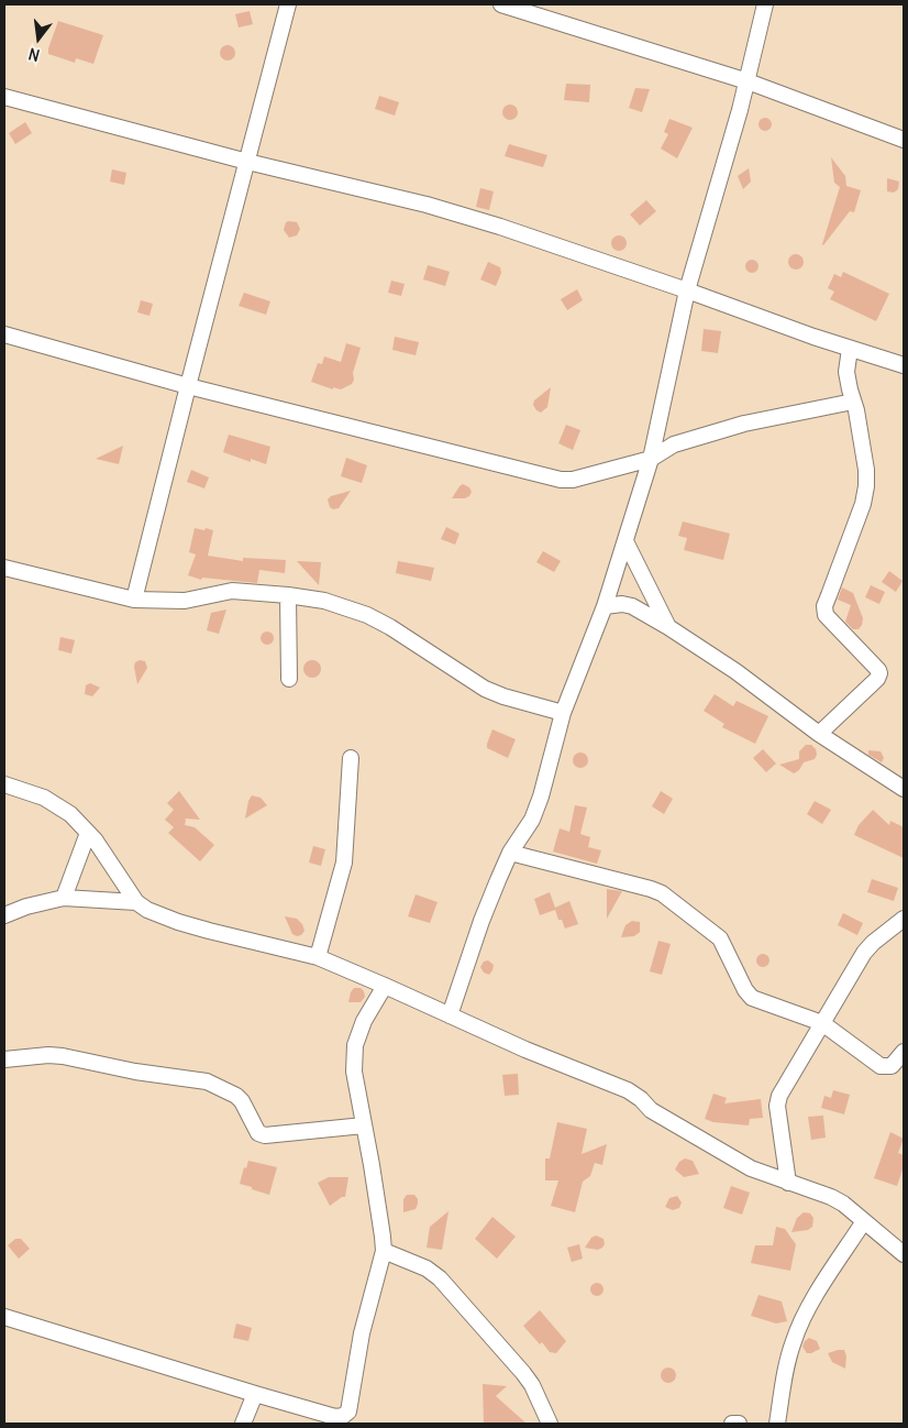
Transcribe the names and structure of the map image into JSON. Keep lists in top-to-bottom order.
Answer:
{
  "north": "bottom"
}
